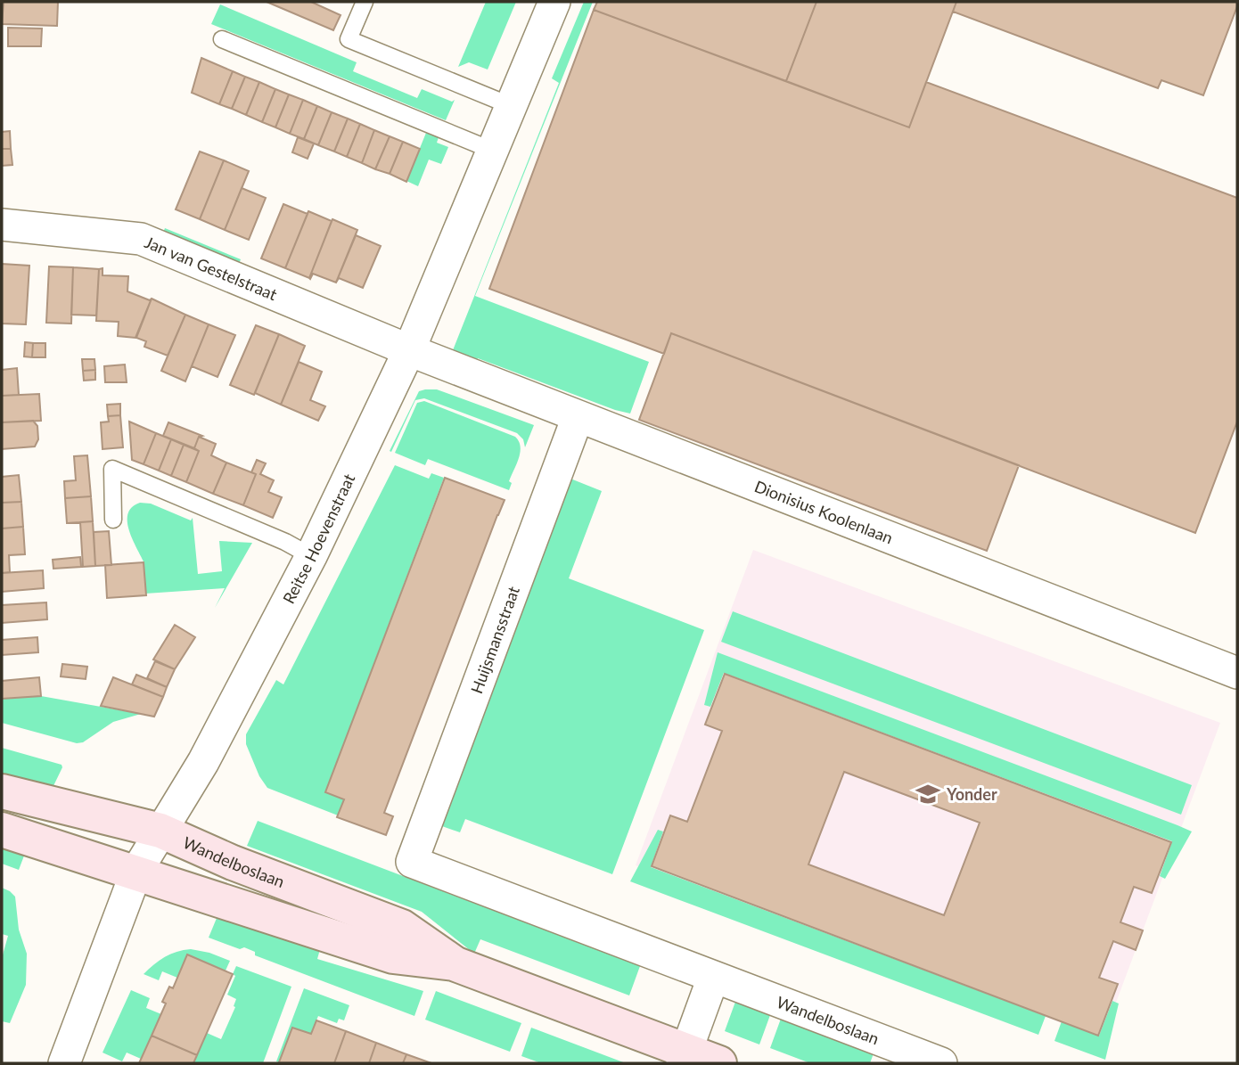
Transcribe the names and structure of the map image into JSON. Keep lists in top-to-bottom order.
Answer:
{
  "streets": {
    "street": [
      "Jan van Gestelstraat",
      "Dionisius Koolenlaan",
      "Reitse Hoevenstraat",
      "Huijsmansstraat",
      "Wandelboslaan"
    ]
  },
  "crossings": [
    ["Jan van Gestelstraat", "Dionisius Koolenlaan"],
    ["Jan van Gestelstraat", "Reitse Hoevenstraat"],
    ["Dionisius Koolenlaan", "Reitse Hoevenstraat"],
    ["Dionisius Koolenlaan", "Huijsmansstraat"],
    ["Reitse Hoevenstraat", "Wandelboslaan"],
    ["Huijsmansstraat", "Wandelboslaan"]
  ],
  "places": {
    "school or university": ["Yonder"]
  }
}
